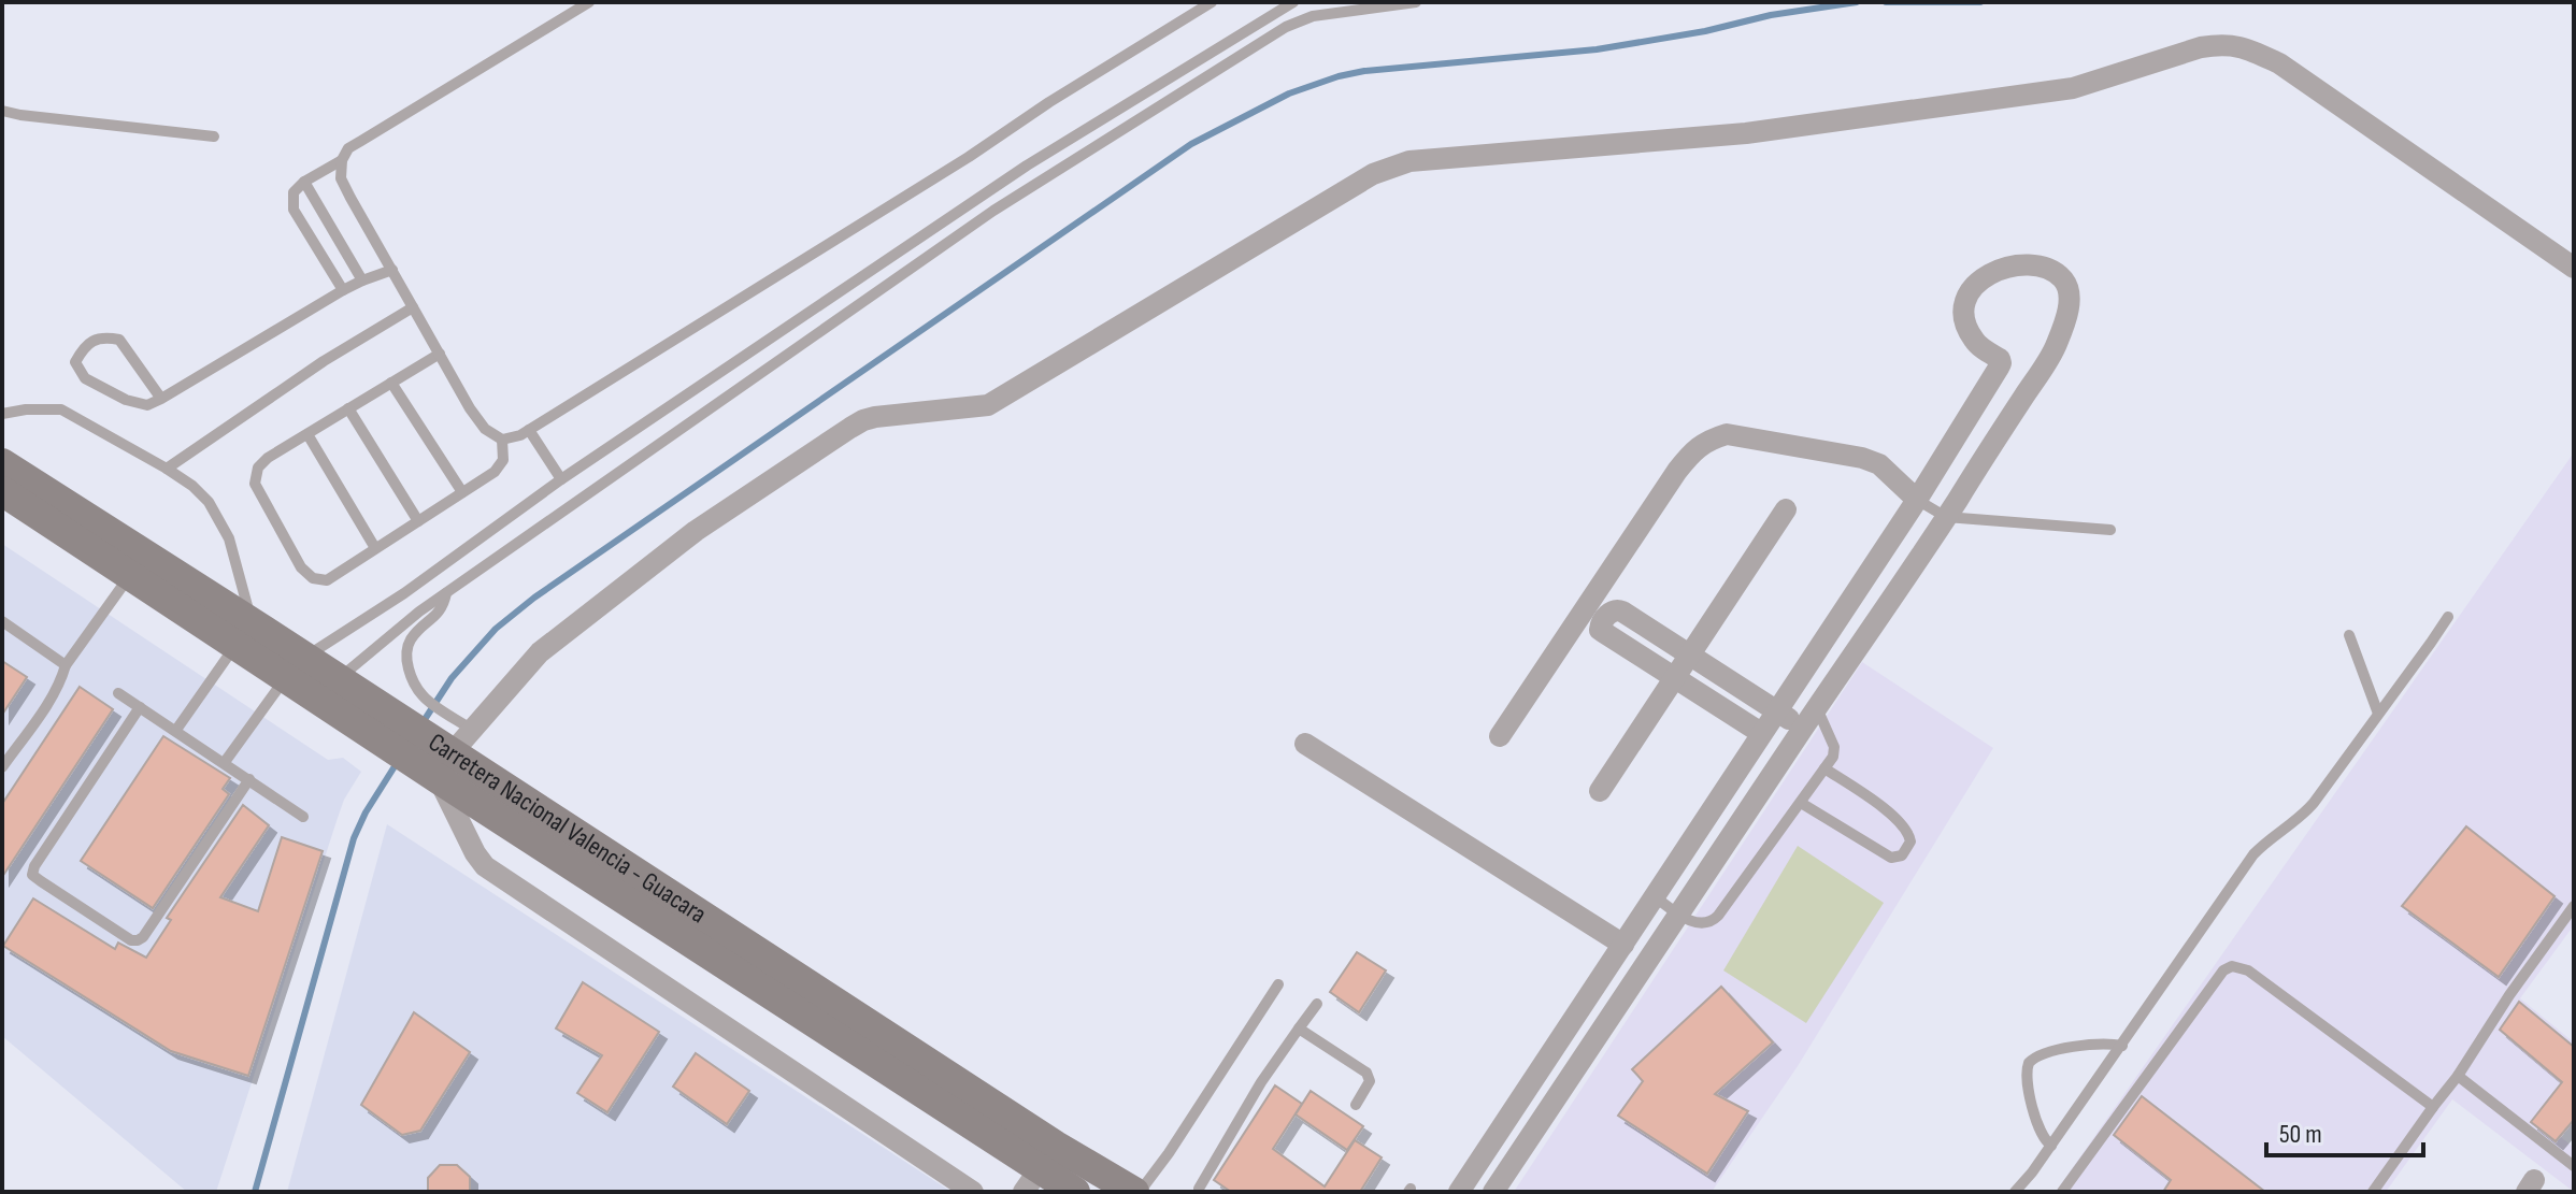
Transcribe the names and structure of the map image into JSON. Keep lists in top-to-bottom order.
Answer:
{
  "streets": {
    "main road": ["Carretera Nacional Valencia - Guacara"]
  },
  "scale_bar": "50 m"
}
